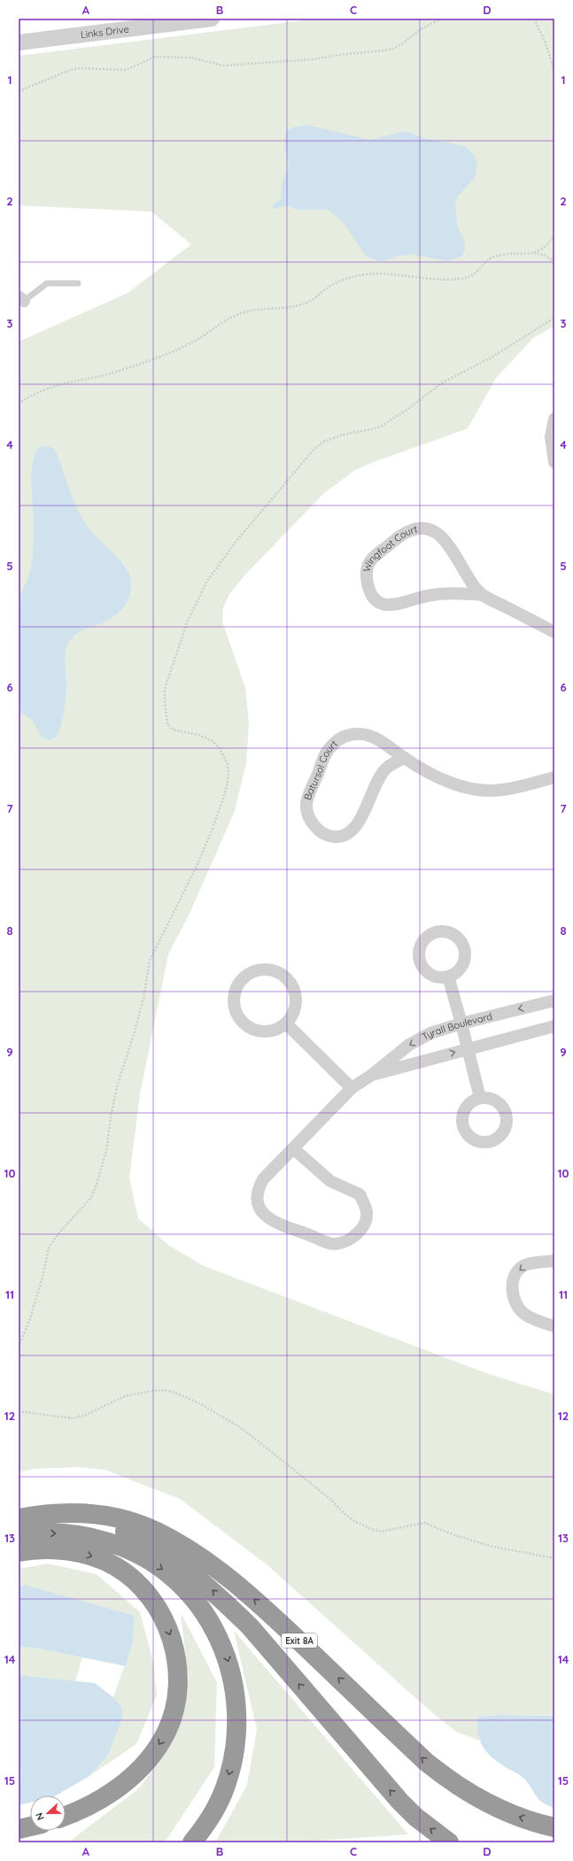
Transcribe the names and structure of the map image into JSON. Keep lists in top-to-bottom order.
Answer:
{
  "streets": {
    "highway": ["Exit 8A"],
    "street": [
      "Links Drive",
      "Wingfoot Court",
      "Batursol Court",
      "Tyrall Boulevard"
    ]
  },
  "north": "left",
  "grid": {
    "columns": [
      "A",
      "B",
      "C",
      "D"
    ],
    "rows": [
      "1",
      "2",
      "3",
      "4",
      "5",
      "6",
      "7",
      "8",
      "9",
      "10",
      "11",
      "12",
      "13",
      "14",
      "15"
    ]
  }
}
